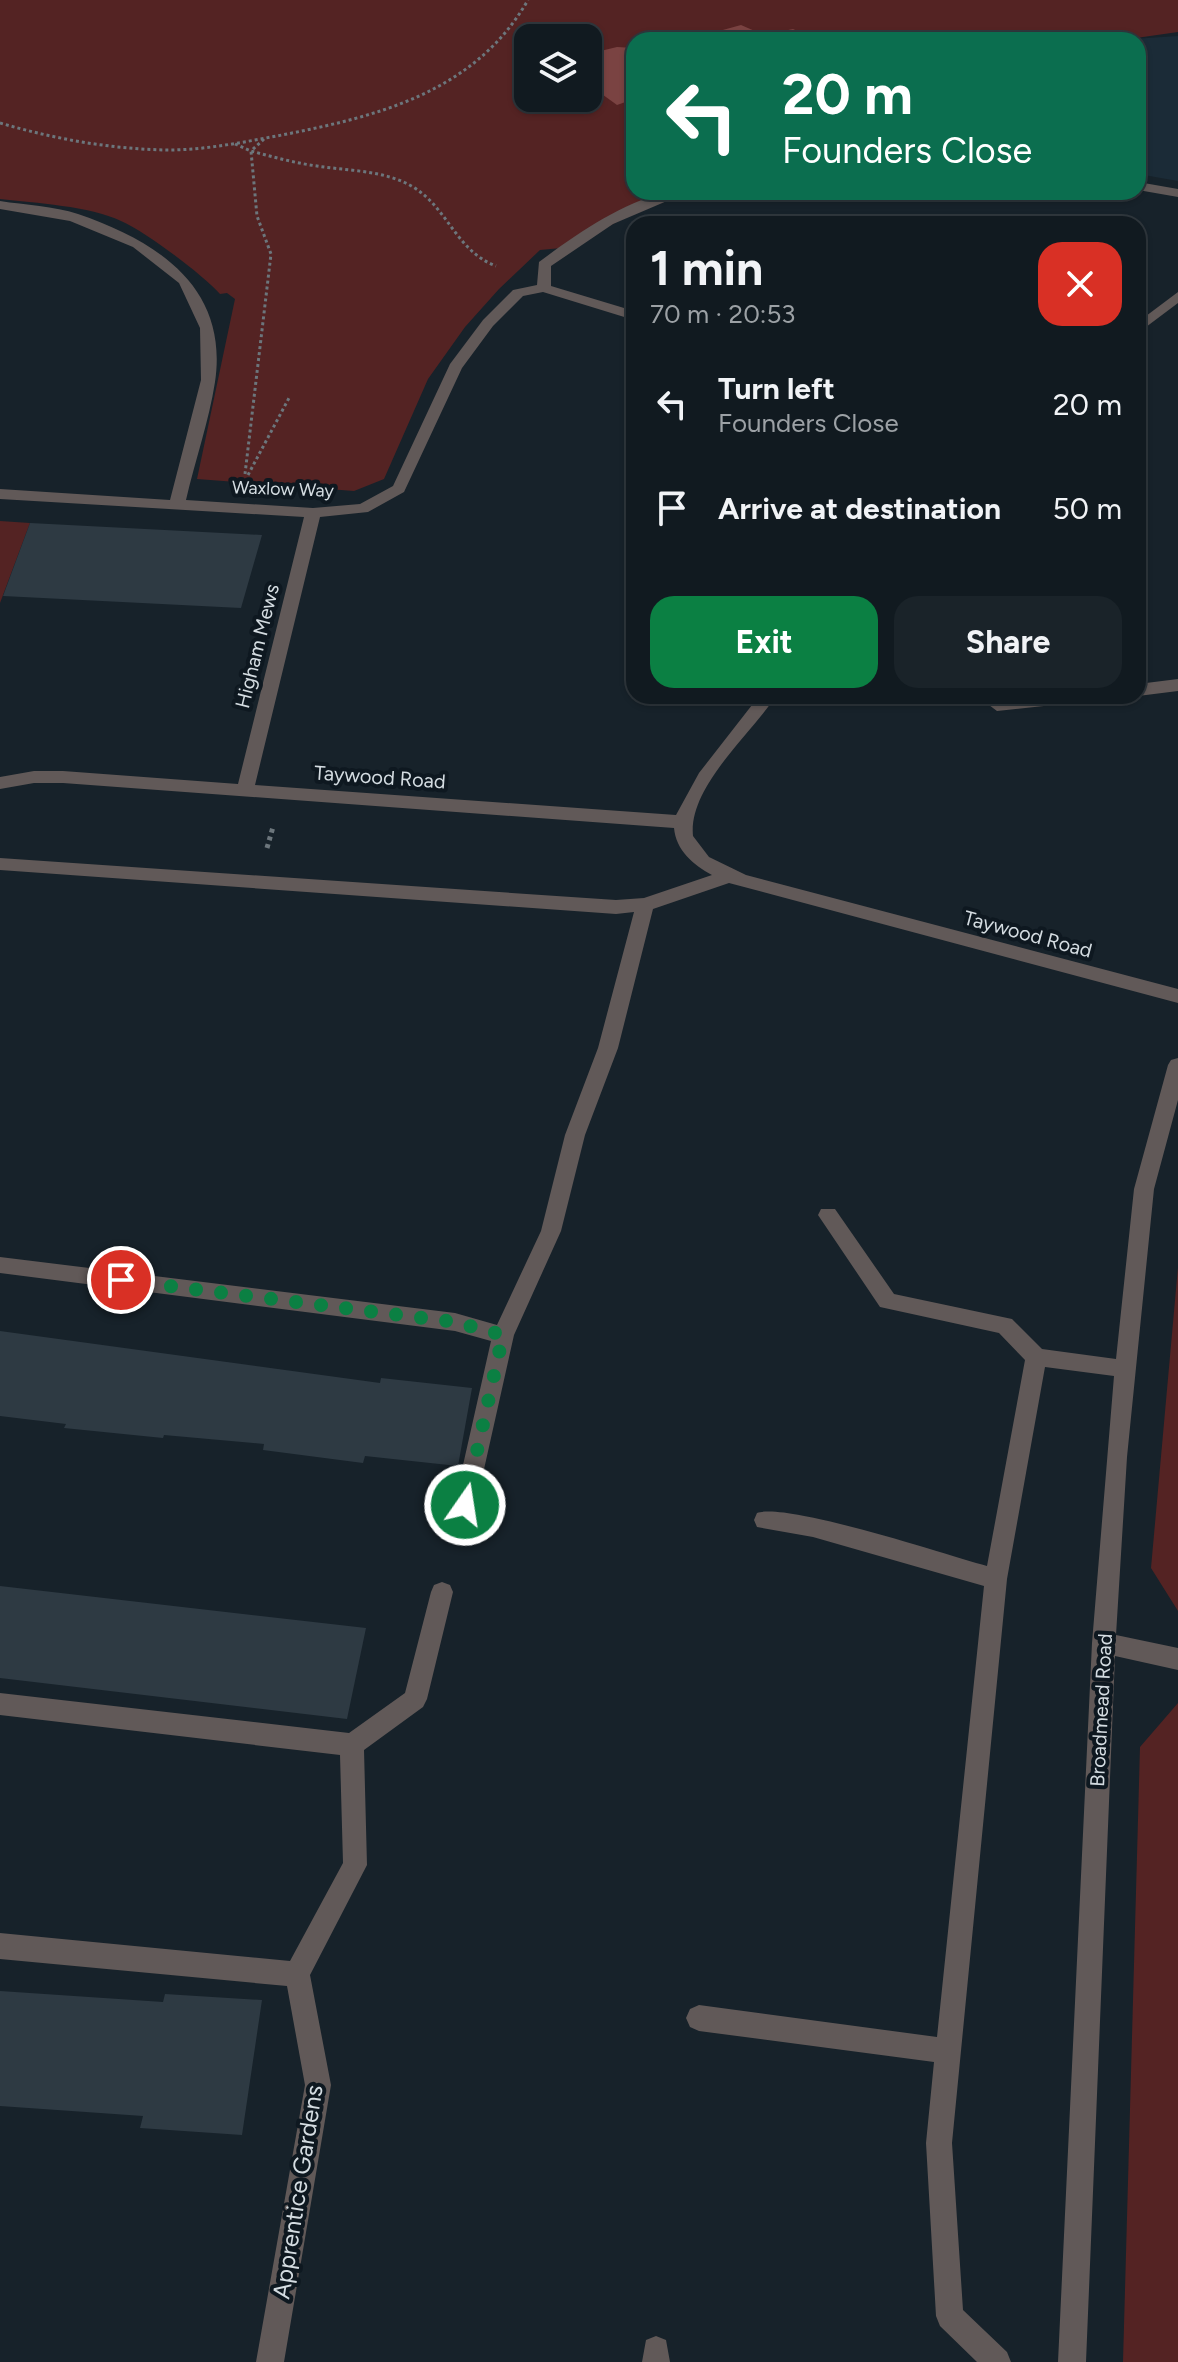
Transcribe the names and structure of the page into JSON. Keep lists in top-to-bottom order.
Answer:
{
  "streets": {
    "street": [
      "Waxlow Way",
      "Higham Mews",
      "Taywood Road",
      "Broadmead Road",
      "Apprentice Gardens"
    ]
  },
  "crossings": [
    ["Waxlow Way", "Higham Mews"],
    ["Higham Mews", "Taywood Road"]
  ],
  "page": {
    "turn": ["20 m", "Founders Close"],
    "heading": ["1 min", "70 m · 20:53"],
    "list": [
      {
        "name": "Turn left",
        "note": "Founders Close",
        "value": "20 m"
      },
      {
        "name": "Arrive at destination",
        "value": "50 m"
      }
    ],
    "buttons": ["Exit", "Share"]
  }
}
